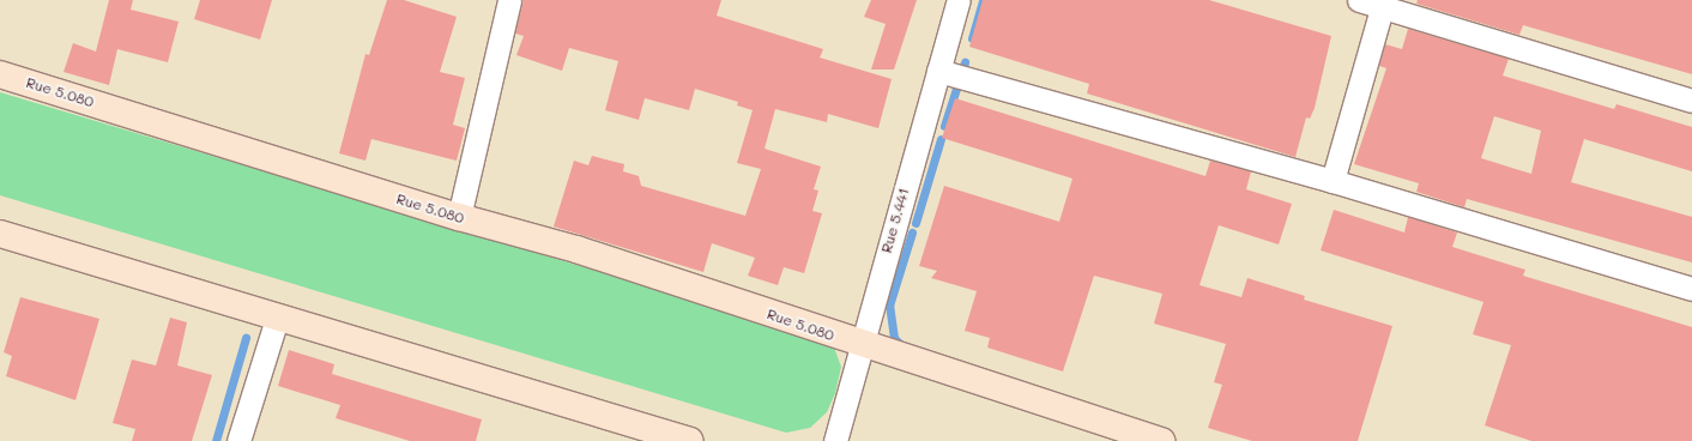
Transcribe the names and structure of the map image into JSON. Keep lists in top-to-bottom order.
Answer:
{
  "streets": {
    "main road": ["Rue 5.080"],
    "street": ["Rue 5.441"]
  },
  "crossings": [
    ["Rue 5.080", "Rue 5.441"]
  ]
}
